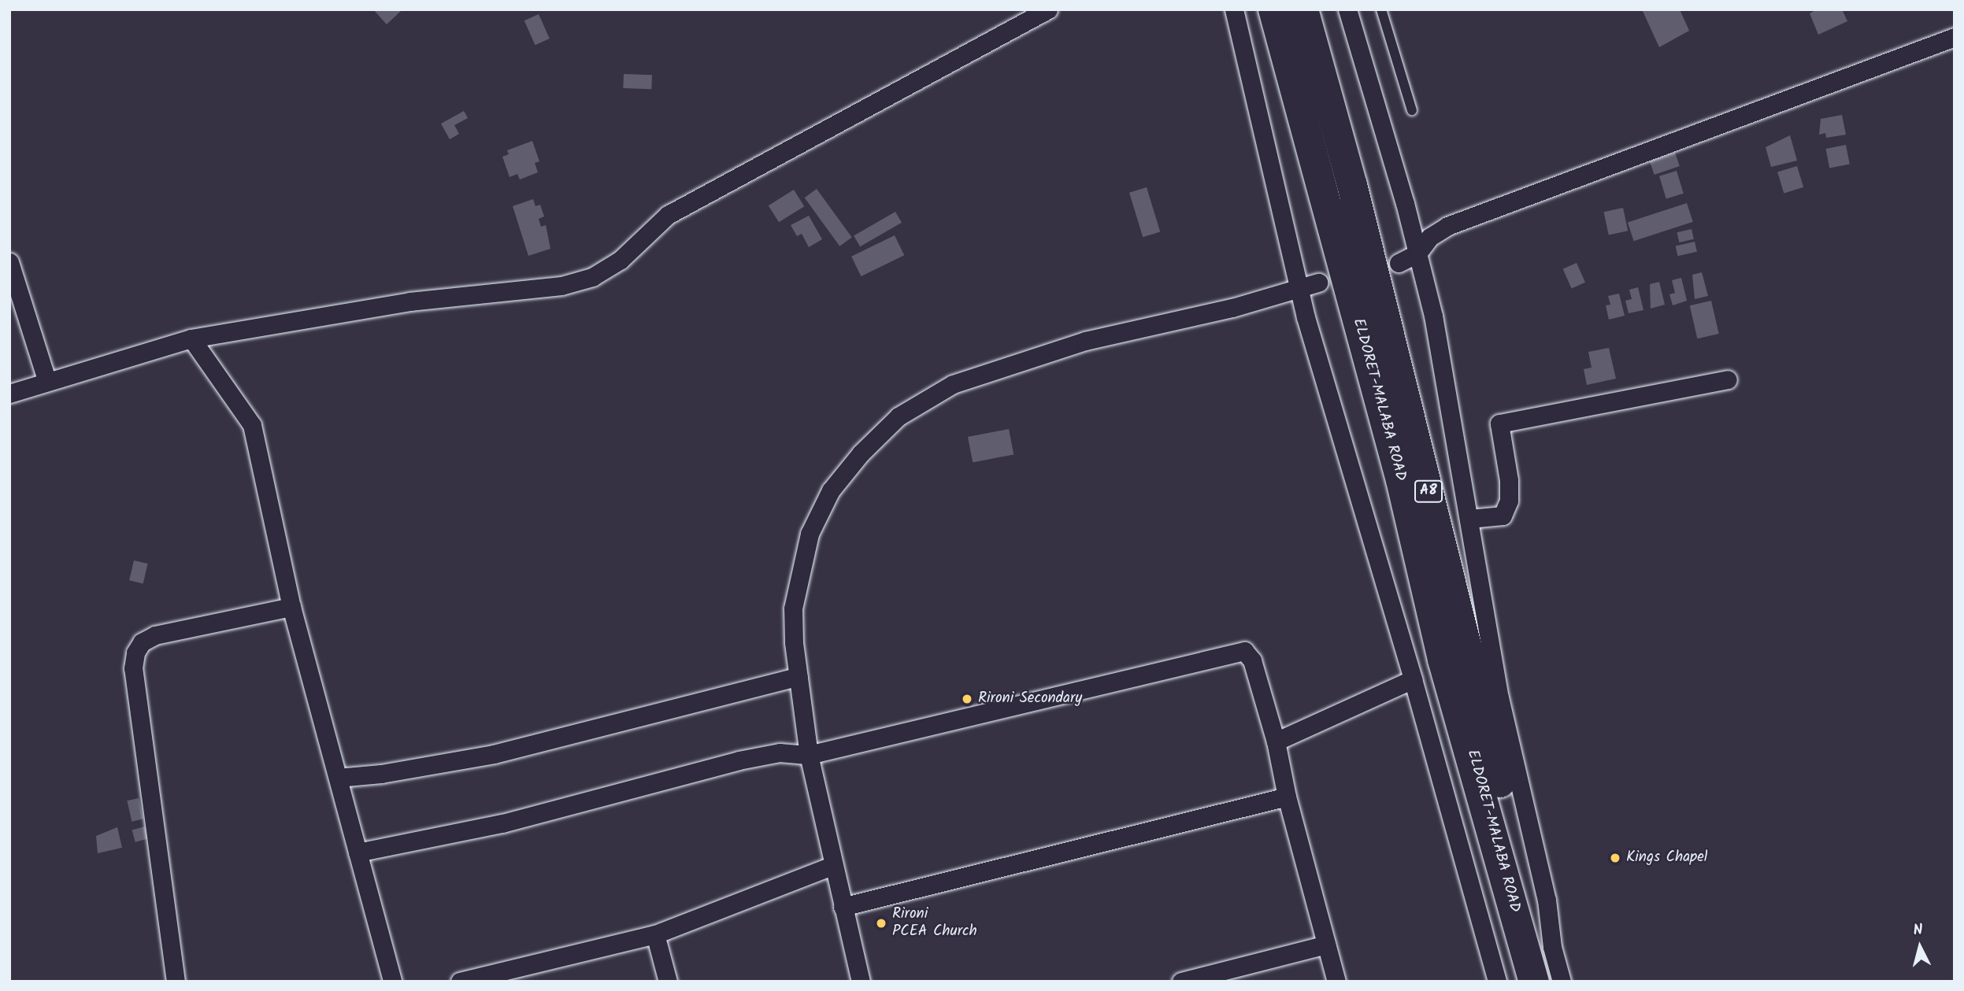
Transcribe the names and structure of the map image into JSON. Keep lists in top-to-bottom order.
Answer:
{
  "streets": {
    "highway": ["ELDORET-MALABA ROAD", "A8"]
  },
  "places": ["Rironi Secondary", "Kings Chapel", "Rironi PCEA Church"],
  "north": "top"
}
